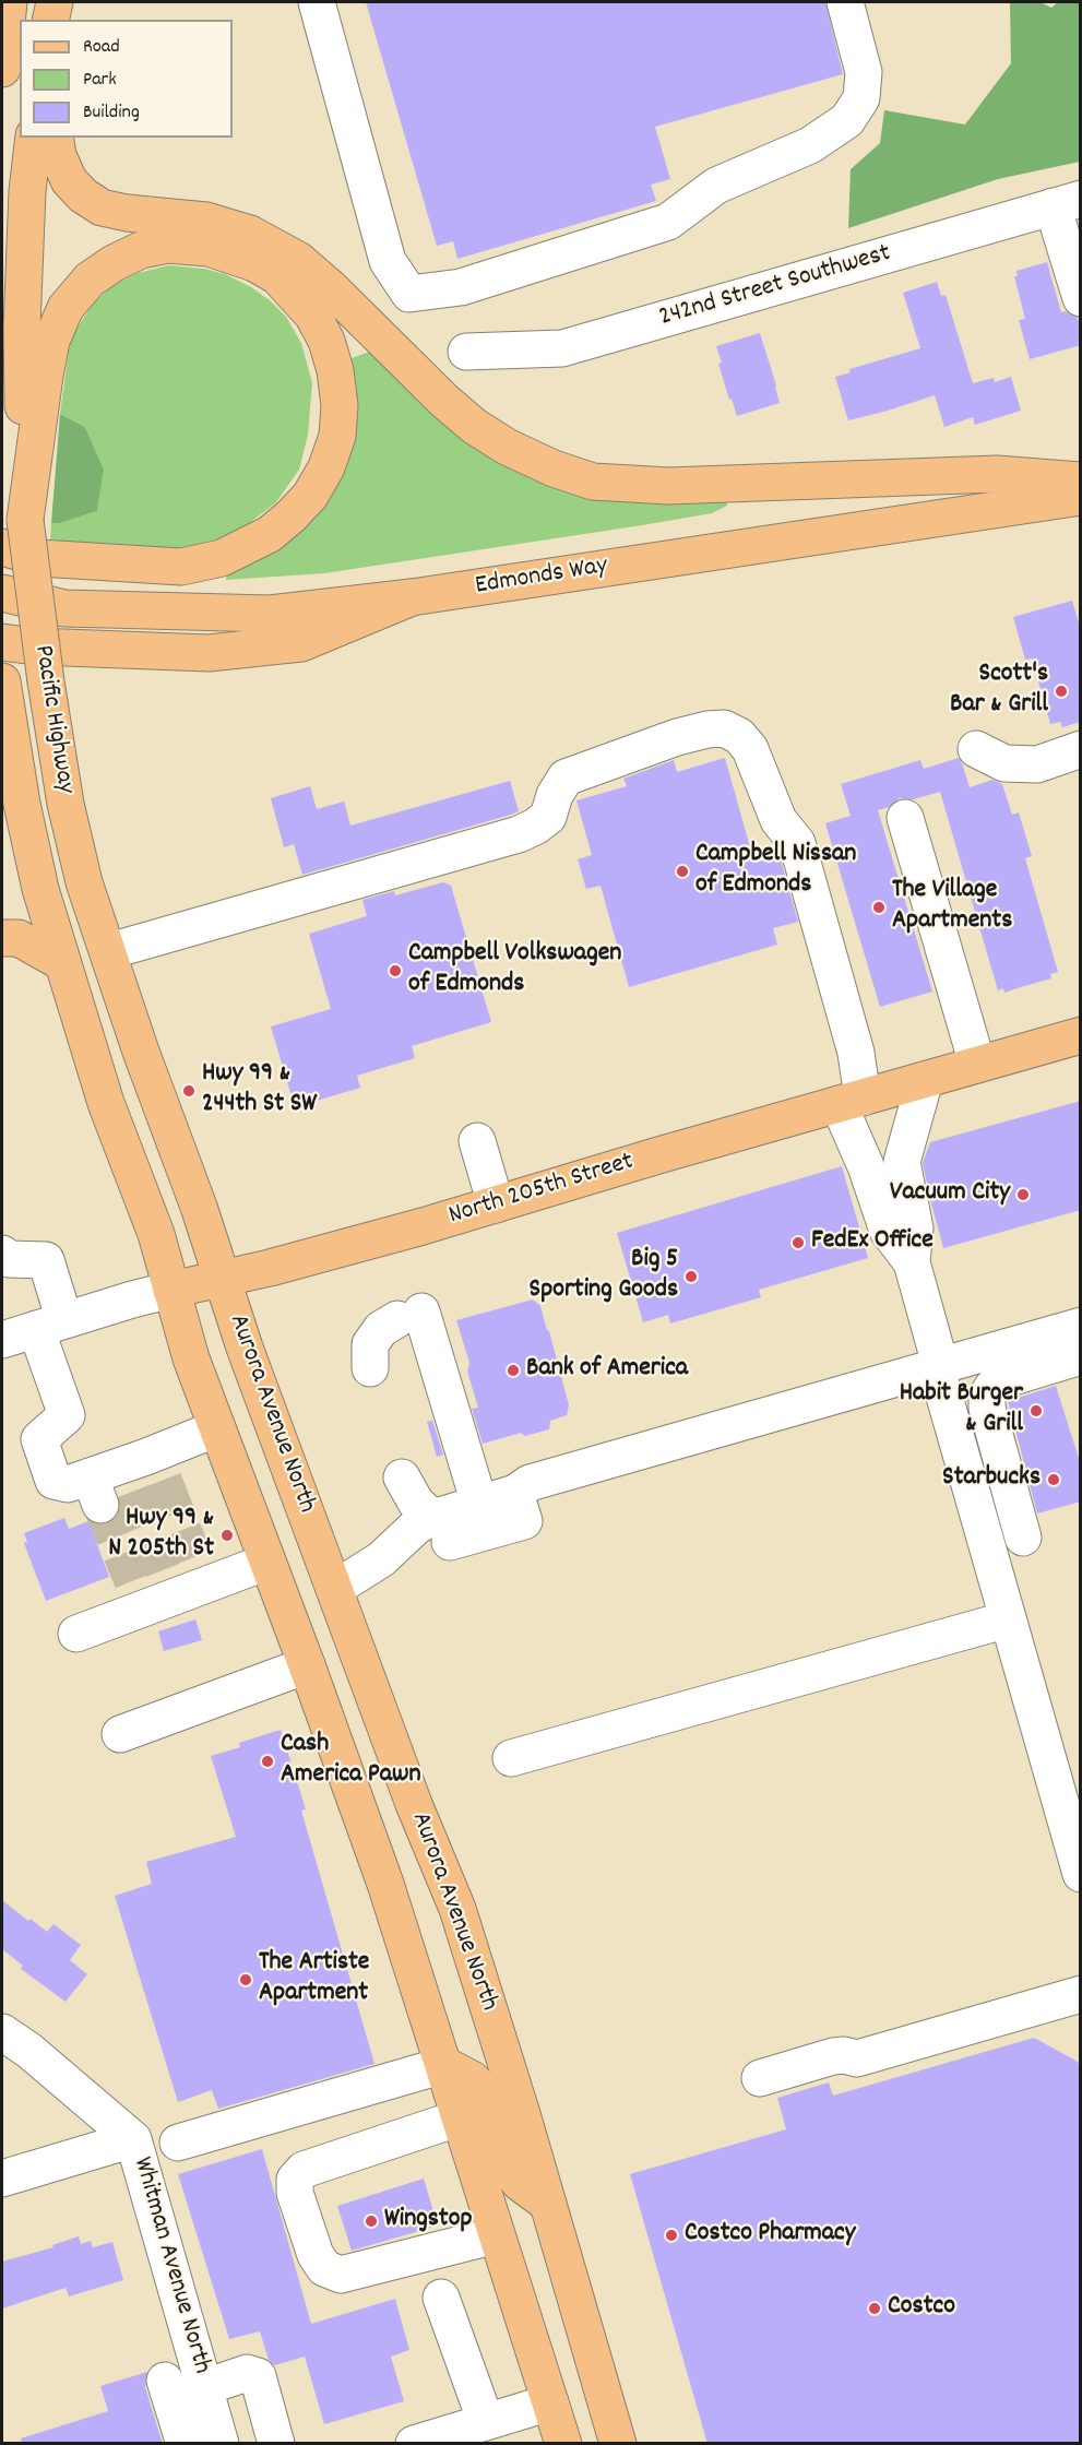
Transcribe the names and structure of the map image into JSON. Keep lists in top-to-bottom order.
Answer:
{
  "streets": {
    "main road": [
      "Edmonds Way",
      "Pacific Highway",
      "North 205th Street",
      "Aurora Avenue North"
    ],
    "street": ["242nd Street Southwest", "Whitman Avenue North"]
  },
  "crossings": [
    ["Pacific Highway", "North 205th Street"],
    ["Pacific Highway", "Aurora Avenue North"],
    ["North 205th Street", "Aurora Avenue North"]
  ],
  "places": [
    "Scott's Bar & Grill",
    "Campbell Nissan of Edmonds",
    "The Village Apartments",
    "Campbell Volkswagen of Edmonds",
    "Hwy 99 & 244th St SW",
    "Vacuum City",
    "FedEx Office",
    "Big 5 Sporting Goods",
    "Bank of America",
    "Habit Burger & Grill",
    "Starbucks",
    "Hwy 99 & N 205th St",
    "Cash America Pawn",
    "The Artiste Apartment",
    "Wingstop",
    "Costco Pharmacy",
    "Costco"
  ],
  "legend": ["Road", "Park", "Building"]
}
